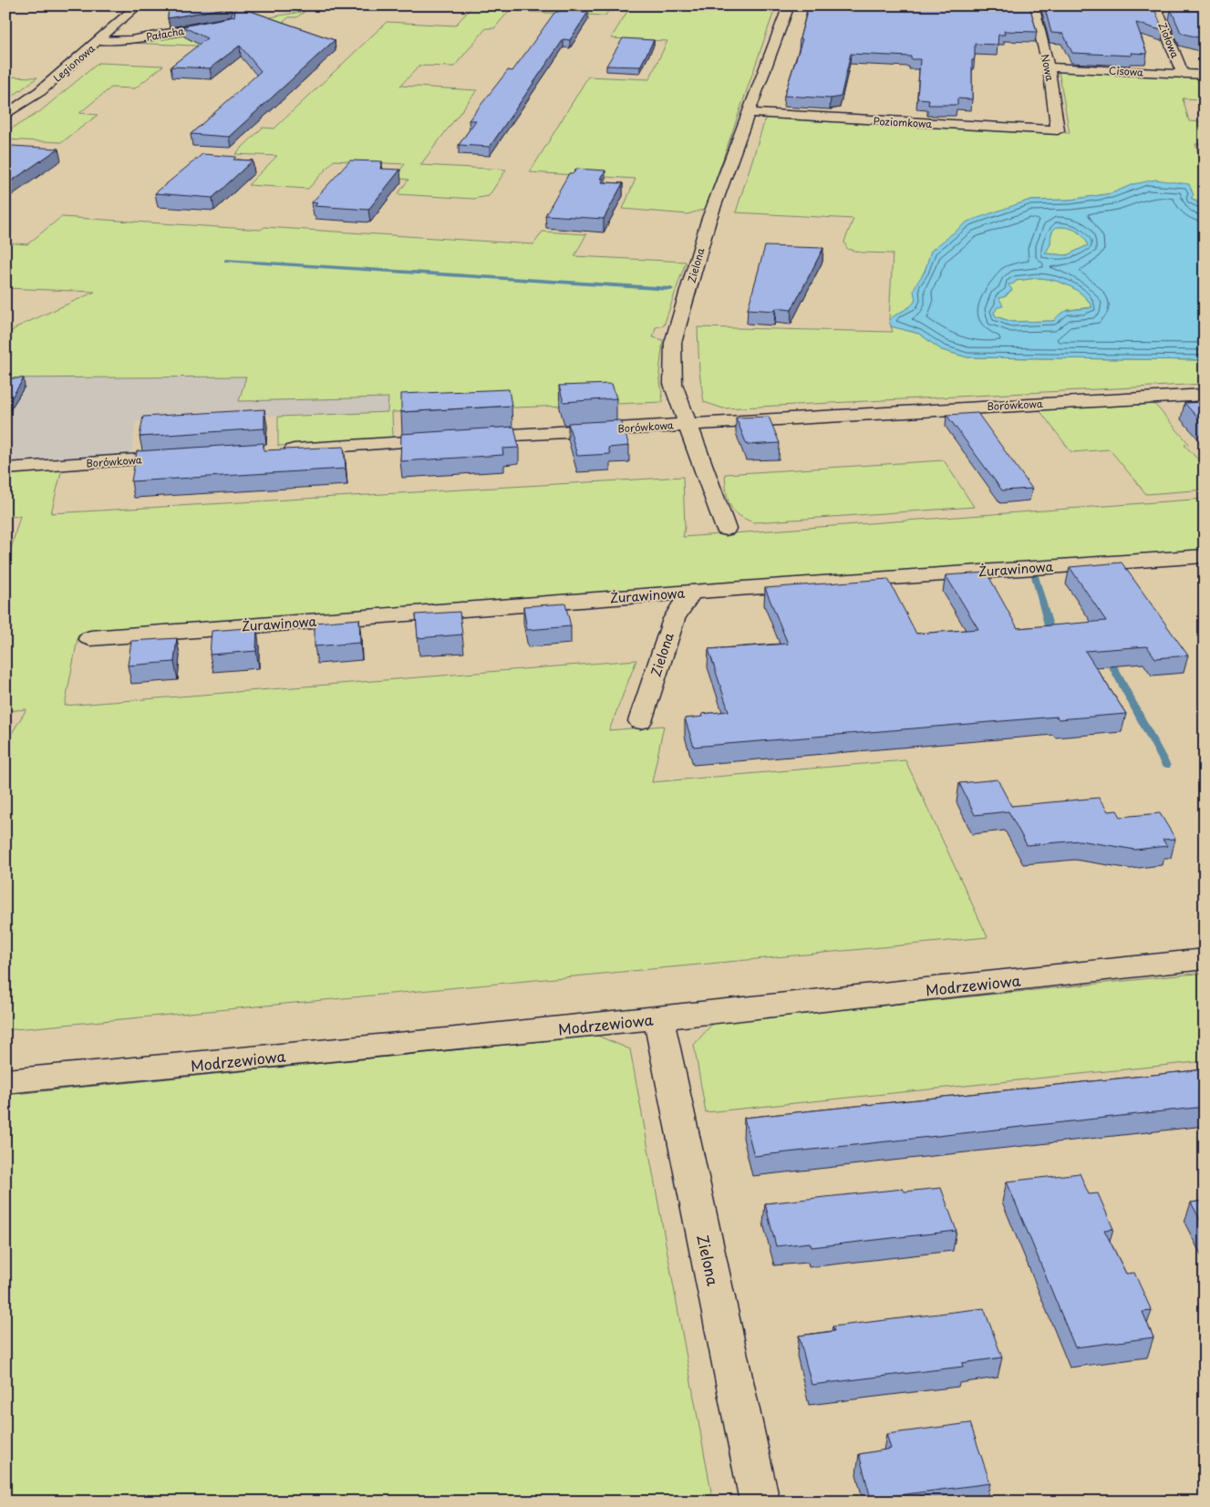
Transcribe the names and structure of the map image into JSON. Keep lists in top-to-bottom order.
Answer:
{
  "streets": {
    "street": [
      "Pałacha",
      "Ziołowa",
      "Legionowa",
      "Nowa",
      "Cisowa",
      "Poziomkowa",
      "Zielona",
      "Borówkowa",
      "Żurawinowa",
      "Modrzewiowa"
    ]
  },
  "crossings": [
    ["Pałacha", "Legionowa"],
    ["Ziołowa", "Cisowa"],
    ["Nowa", "Cisowa"],
    ["Nowa", "Poziomkowa"],
    ["Poziomkowa", "Zielona"],
    ["Zielona", "Borówkowa"],
    ["Zielona", "Żurawinowa"],
    ["Zielona", "Modrzewiowa"]
  ]
}
